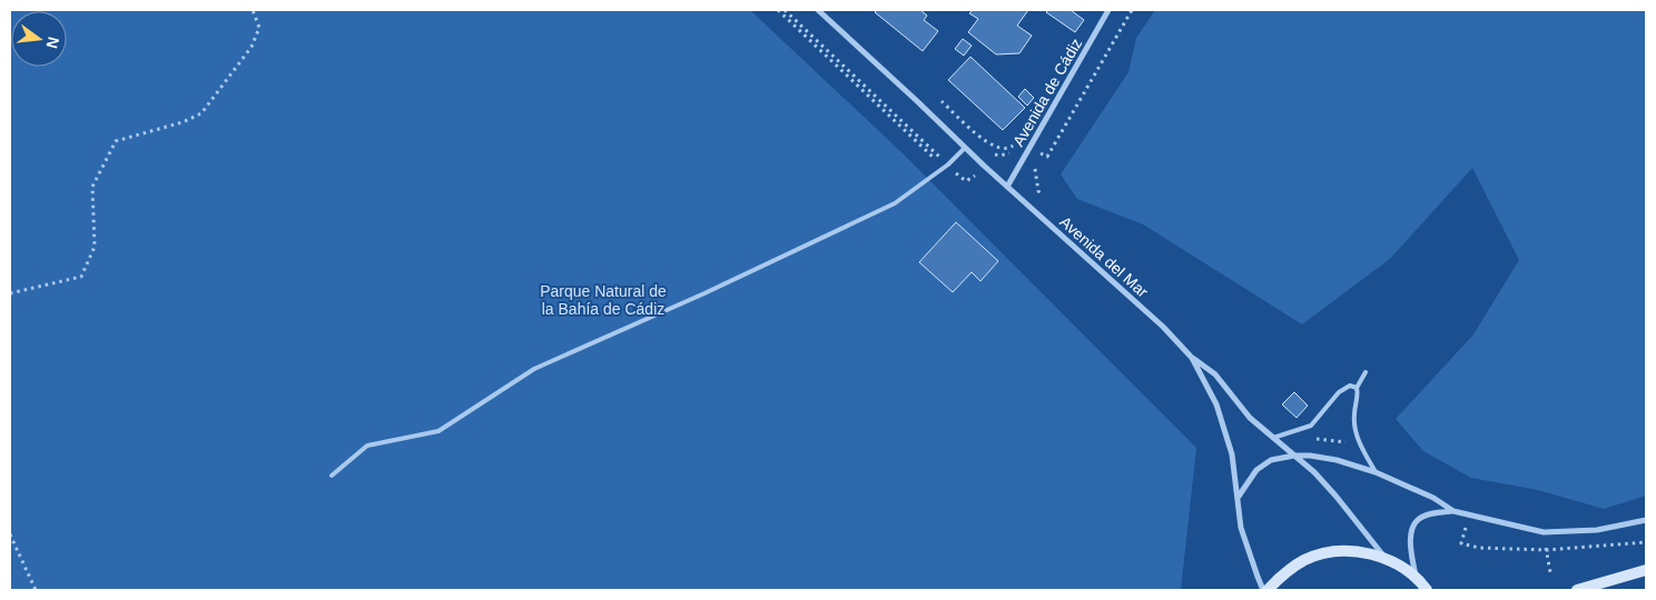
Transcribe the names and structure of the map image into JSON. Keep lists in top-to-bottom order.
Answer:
{
  "streets": {
    "street": ["Avenida de Cádiz", "Avenida del Mar"]
  },
  "crossings": [
    ["Avenida de Cádiz", "Avenida del Mar"]
  ],
  "parks": ["Parque Natural de la Bahía de Cádiz"],
  "north": "right"
}
